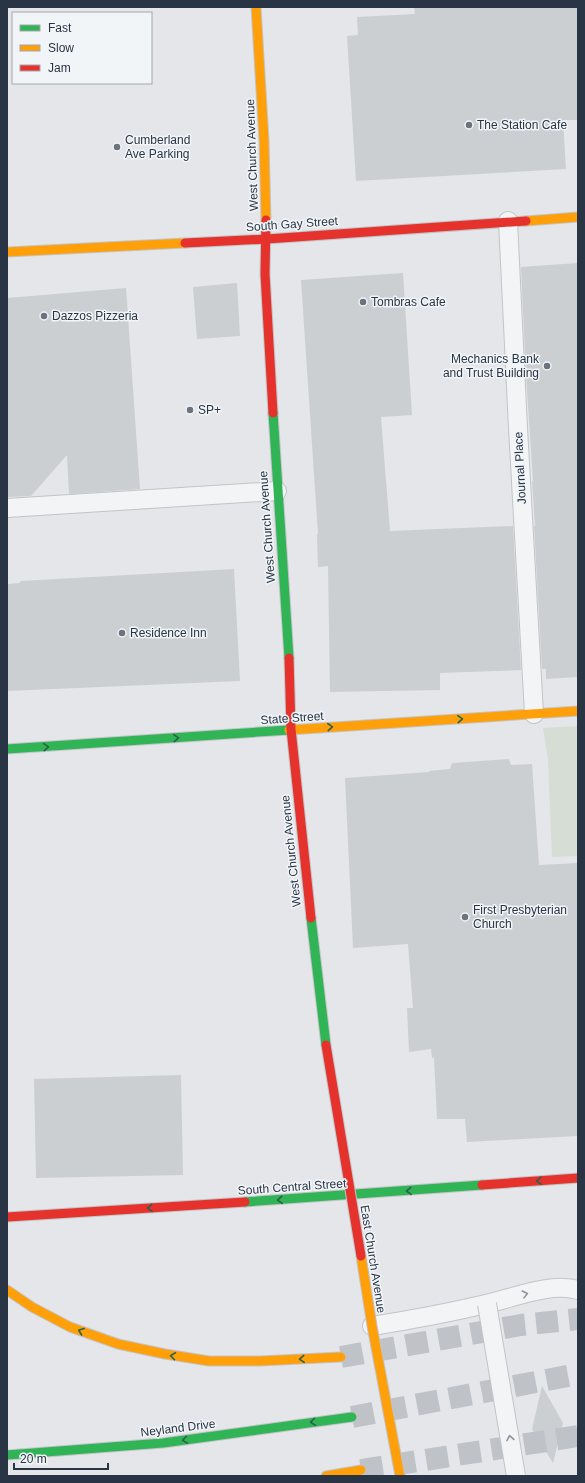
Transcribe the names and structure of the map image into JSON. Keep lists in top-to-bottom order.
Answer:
{
  "streets": {
    "main road": [
      "West Church Avenue",
      "South Gay Street",
      "State Street",
      "South Central Street",
      "East Church Avenue",
      "Neyland Drive"
    ],
    "lane": ["Journal Place"]
  },
  "crossings": [
    ["West Church Avenue", "South Gay Street"],
    ["West Church Avenue", "State Street"],
    ["West Church Avenue", "East Church Avenue"],
    ["South Gay Street", "Journal Place"],
    ["Journal Place", "State Street"]
  ],
  "one_way": ["State Street", "South Central Street"],
  "places": [
    "The Station Cafe",
    "Cumberland Ave Parking",
    "Tombras Cafe",
    "Dazzos Pizzeria",
    "Mechanics Bank and Trust Building",
    "SP+",
    "Residence Inn",
    "First Presbyterian Church"
  ],
  "legend": ["Fast", "Slow", "Jam"],
  "scale_bar": "20 m"
}
